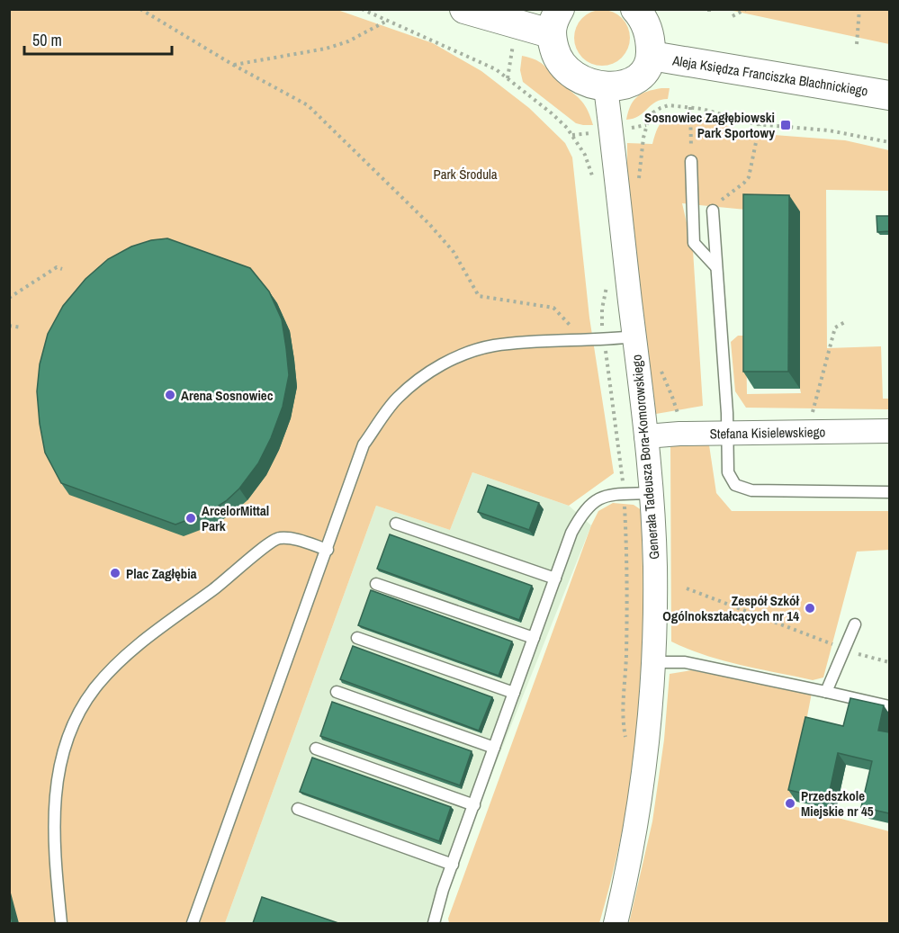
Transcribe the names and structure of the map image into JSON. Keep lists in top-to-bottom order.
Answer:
{
  "streets": {
    "street": ["Aleja Księdza Franciszka Blachnickiego", "Stefana Kisielewskiego", "Generała Tadeusza Bora-Komorowskiego"]
  },
  "crossings": [
    ["Stefana Kisielewskiego", "Generała Tadeusza Bora-Komorowskiego"]
  ],
  "parks": ["Park Środula"],
  "places": {
    "transit": ["Sosnowiec Zagłębiowski Park Sportowy"],
    "other": [
      "Arena Sosnowiec",
      "ArcelorMittal Park",
      "Plac Zagłębia",
      "Zespół Szkół Ogólnokształcących nr 14",
      "Przedszkole Miejskie nr 45"
    ]
  },
  "scale_bar": "50 m"
}
